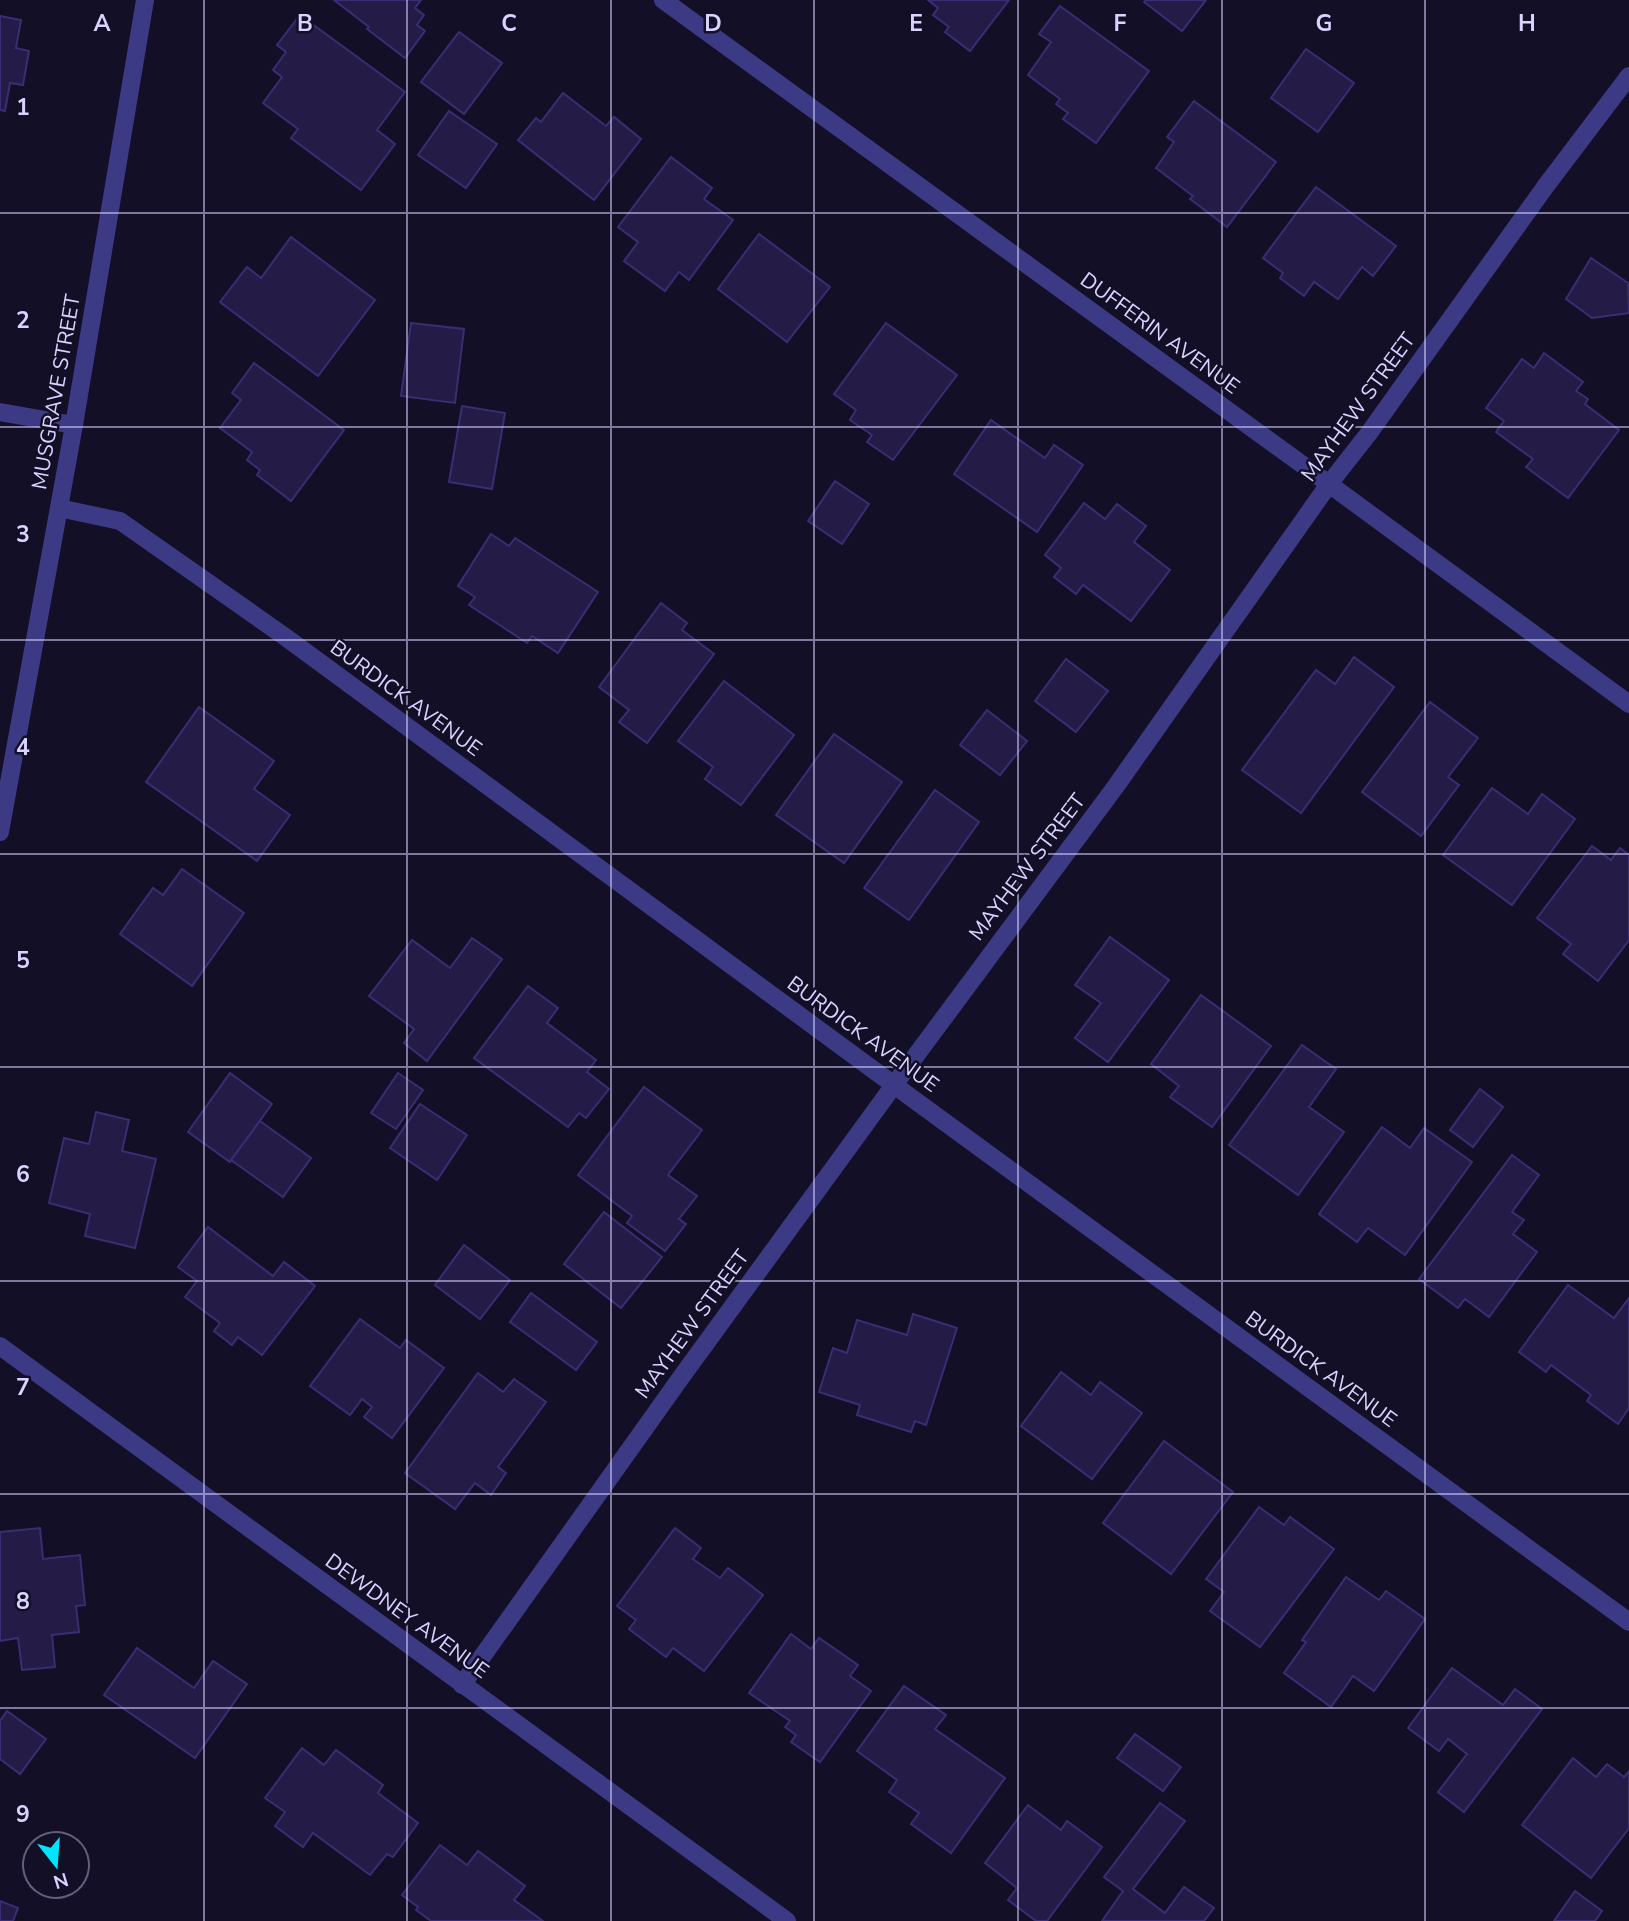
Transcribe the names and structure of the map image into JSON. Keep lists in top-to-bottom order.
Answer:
{
  "streets": {
    "street": [
      "DUFFERIN AVENUE",
      "MUSGRAVE STREET",
      "MAYHEW STREET",
      "BURDICK AVENUE",
      "DEWDNEY AVENUE"
    ]
  },
  "crossings": [
    ["DUFFERIN AVENUE", "MAYHEW STREET"],
    ["MUSGRAVE STREET", "BURDICK AVENUE"],
    ["MAYHEW STREET", "BURDICK AVENUE"],
    ["MAYHEW STREET", "DEWDNEY AVENUE"]
  ],
  "north": "bottom",
  "grid": {
    "columns": [
      "A",
      "B",
      "C",
      "D",
      "E",
      "F",
      "G",
      "H"
    ],
    "rows": [
      "1",
      "2",
      "3",
      "4",
      "5",
      "6",
      "7",
      "8",
      "9"
    ]
  }
}
